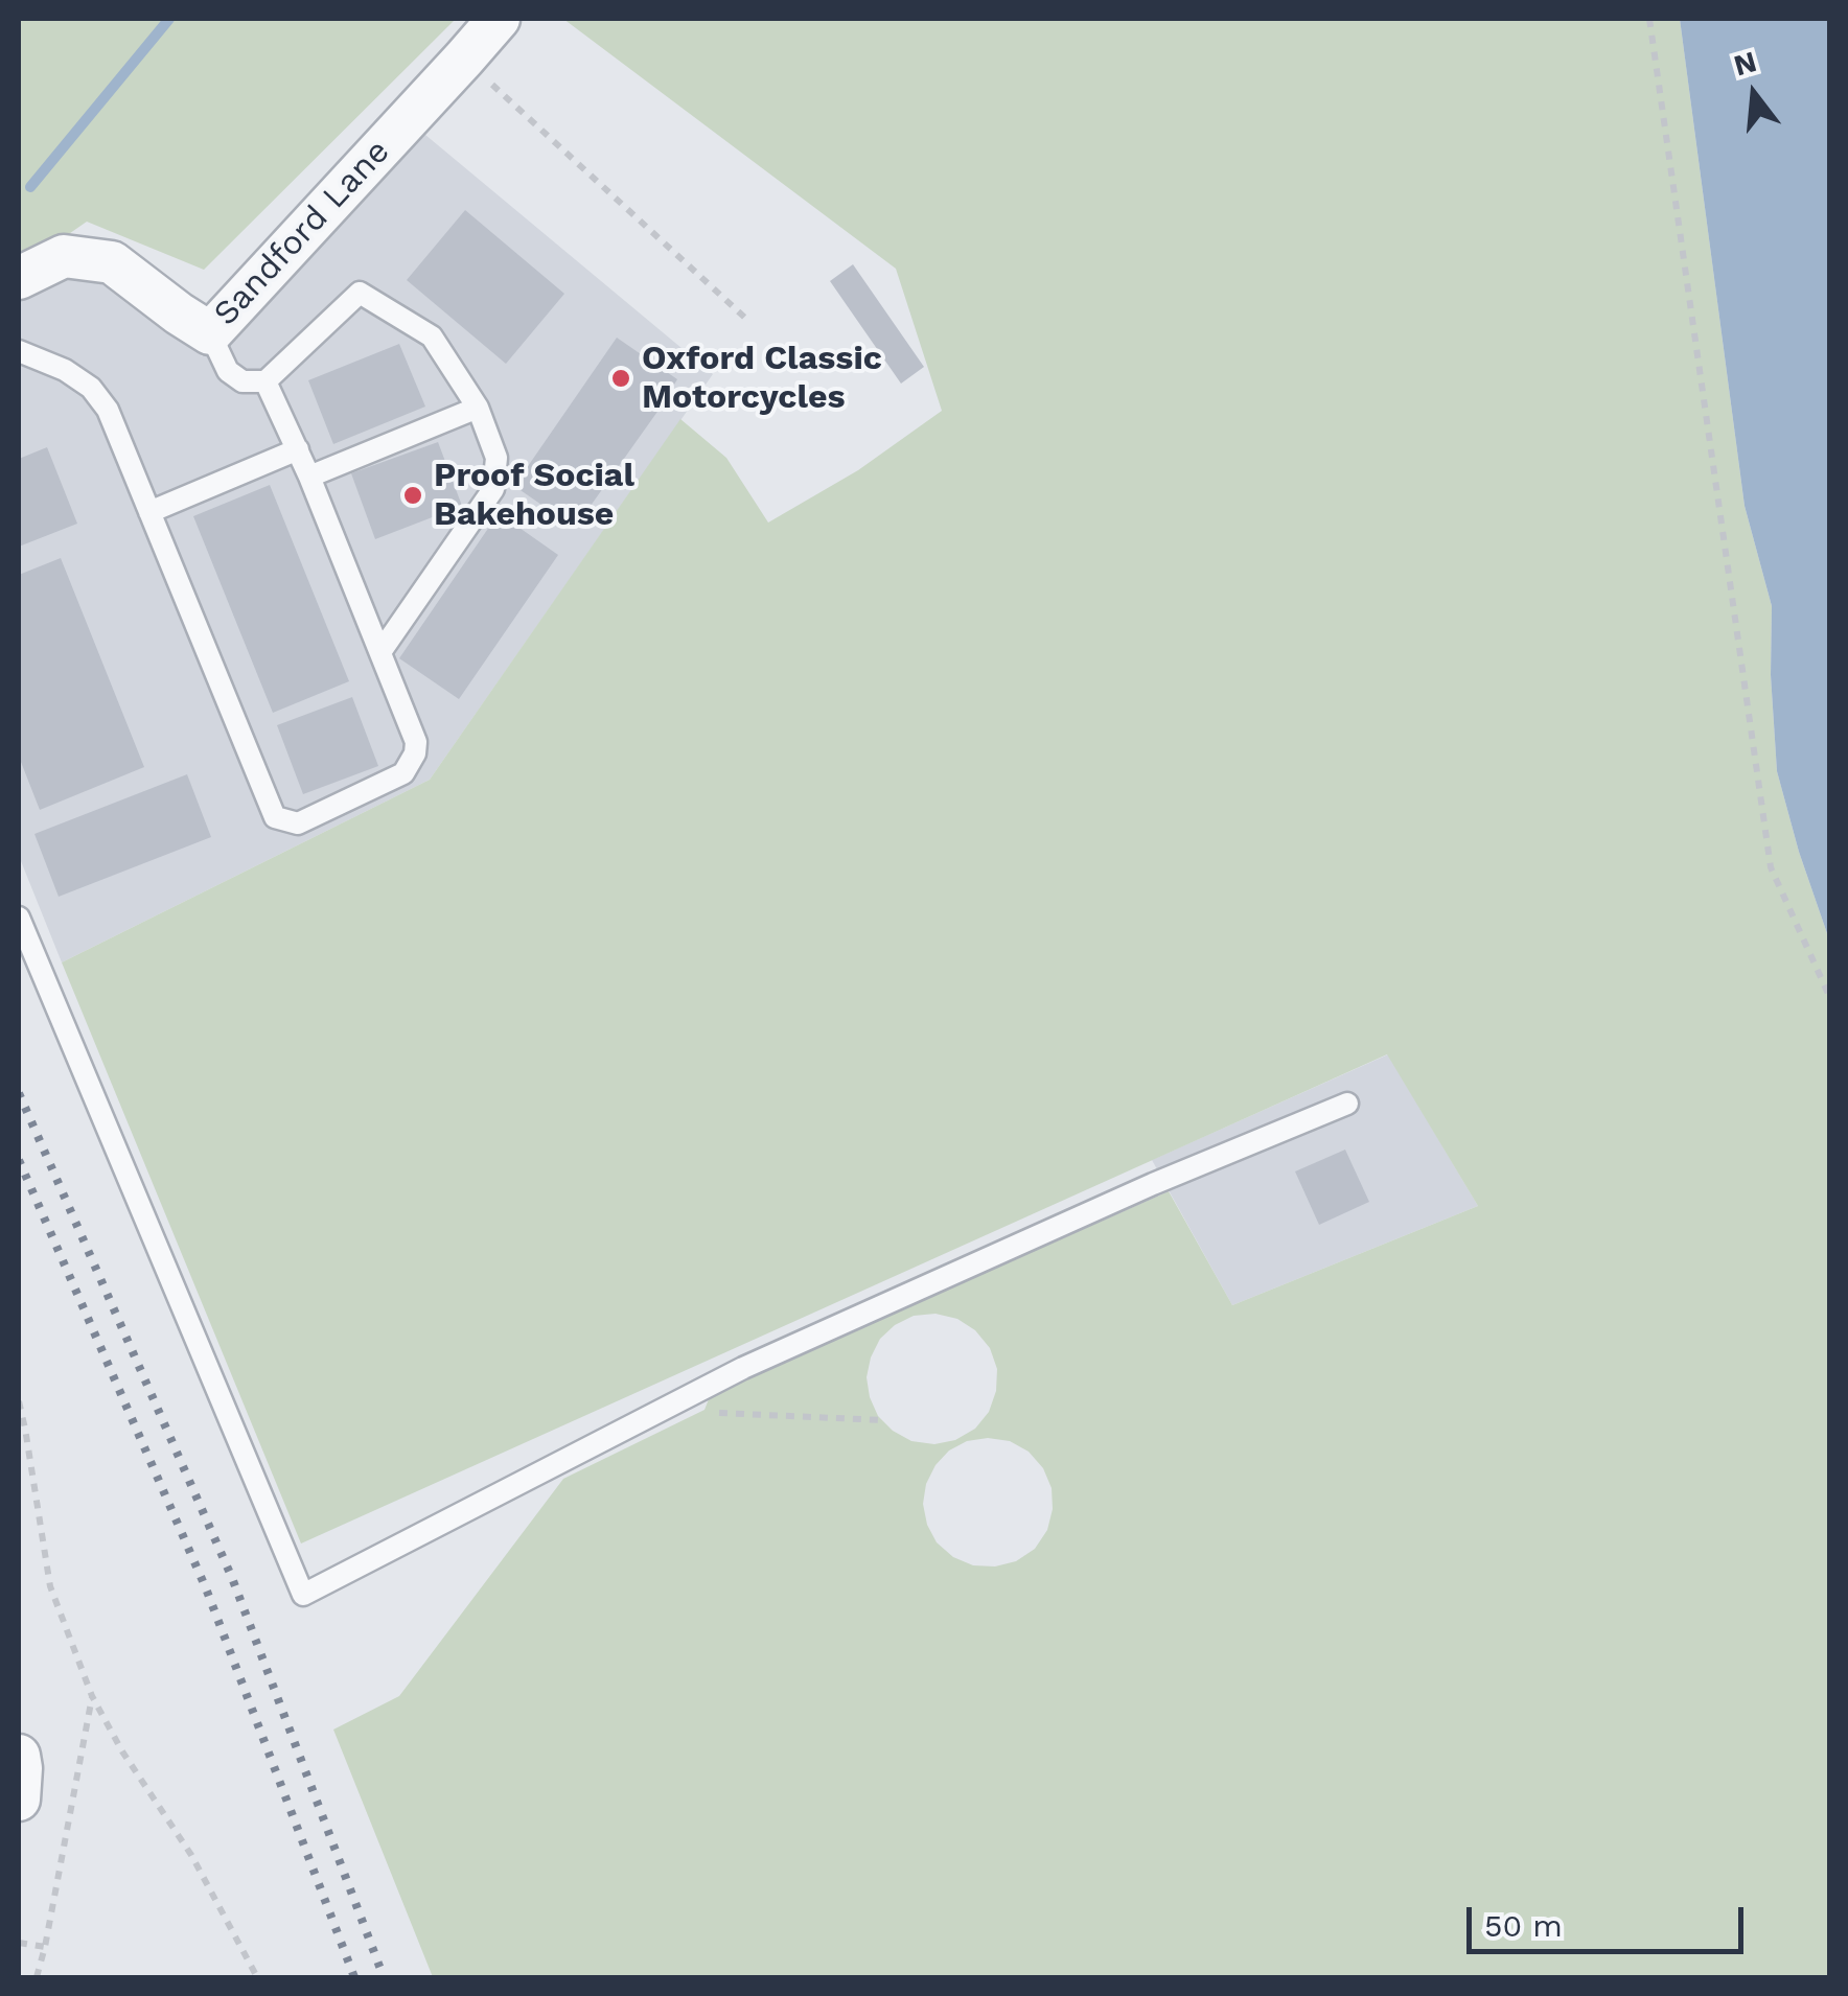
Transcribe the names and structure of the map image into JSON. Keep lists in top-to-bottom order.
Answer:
{
  "streets": {
    "street": ["Sandford Lane"]
  },
  "places": ["Oxford Classic Motorcycles", "Proof Social Bakehouse"],
  "scale_bar": "50 m",
  "north": "top"
}
